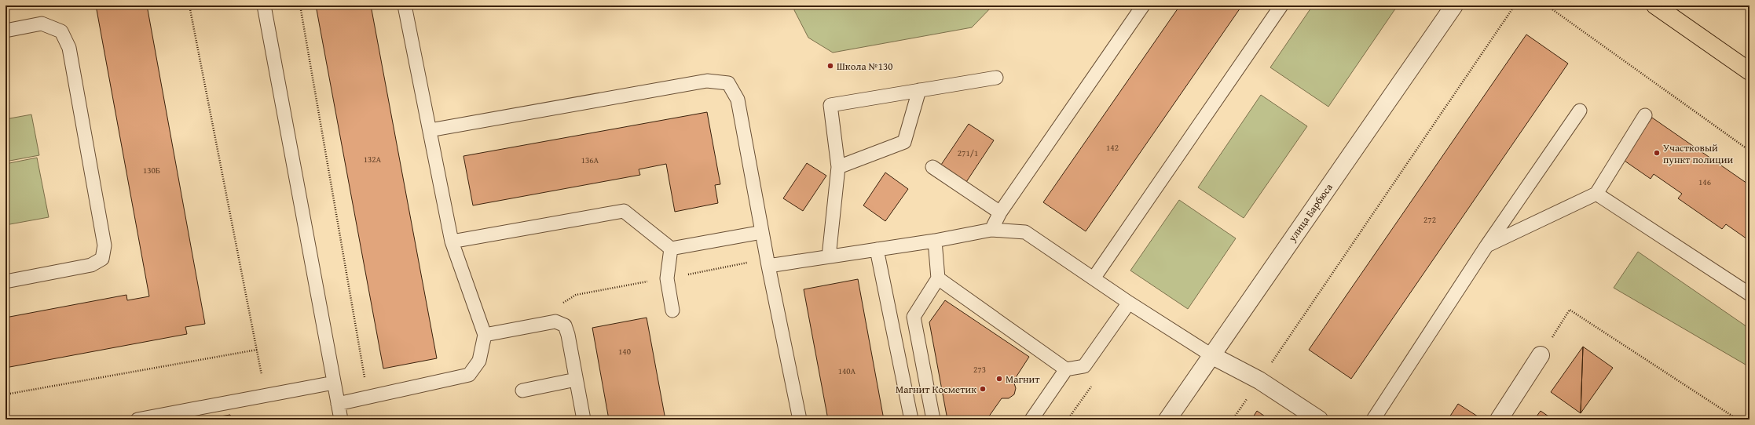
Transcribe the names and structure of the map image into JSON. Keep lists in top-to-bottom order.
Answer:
{
  "streets": {
    "street": ["улица Барбюса"]
  },
  "places": [
    "Школа №130",
    "Участковый пункт полиции",
    "Магнит",
    "Магнит Косметик"
  ],
  "house_numbers": [
    "142",
    "271/1",
    "132А",
    "136А",
    "130Б",
    "146",
    "272",
    "140",
    "273",
    "140А"
  ]
}
